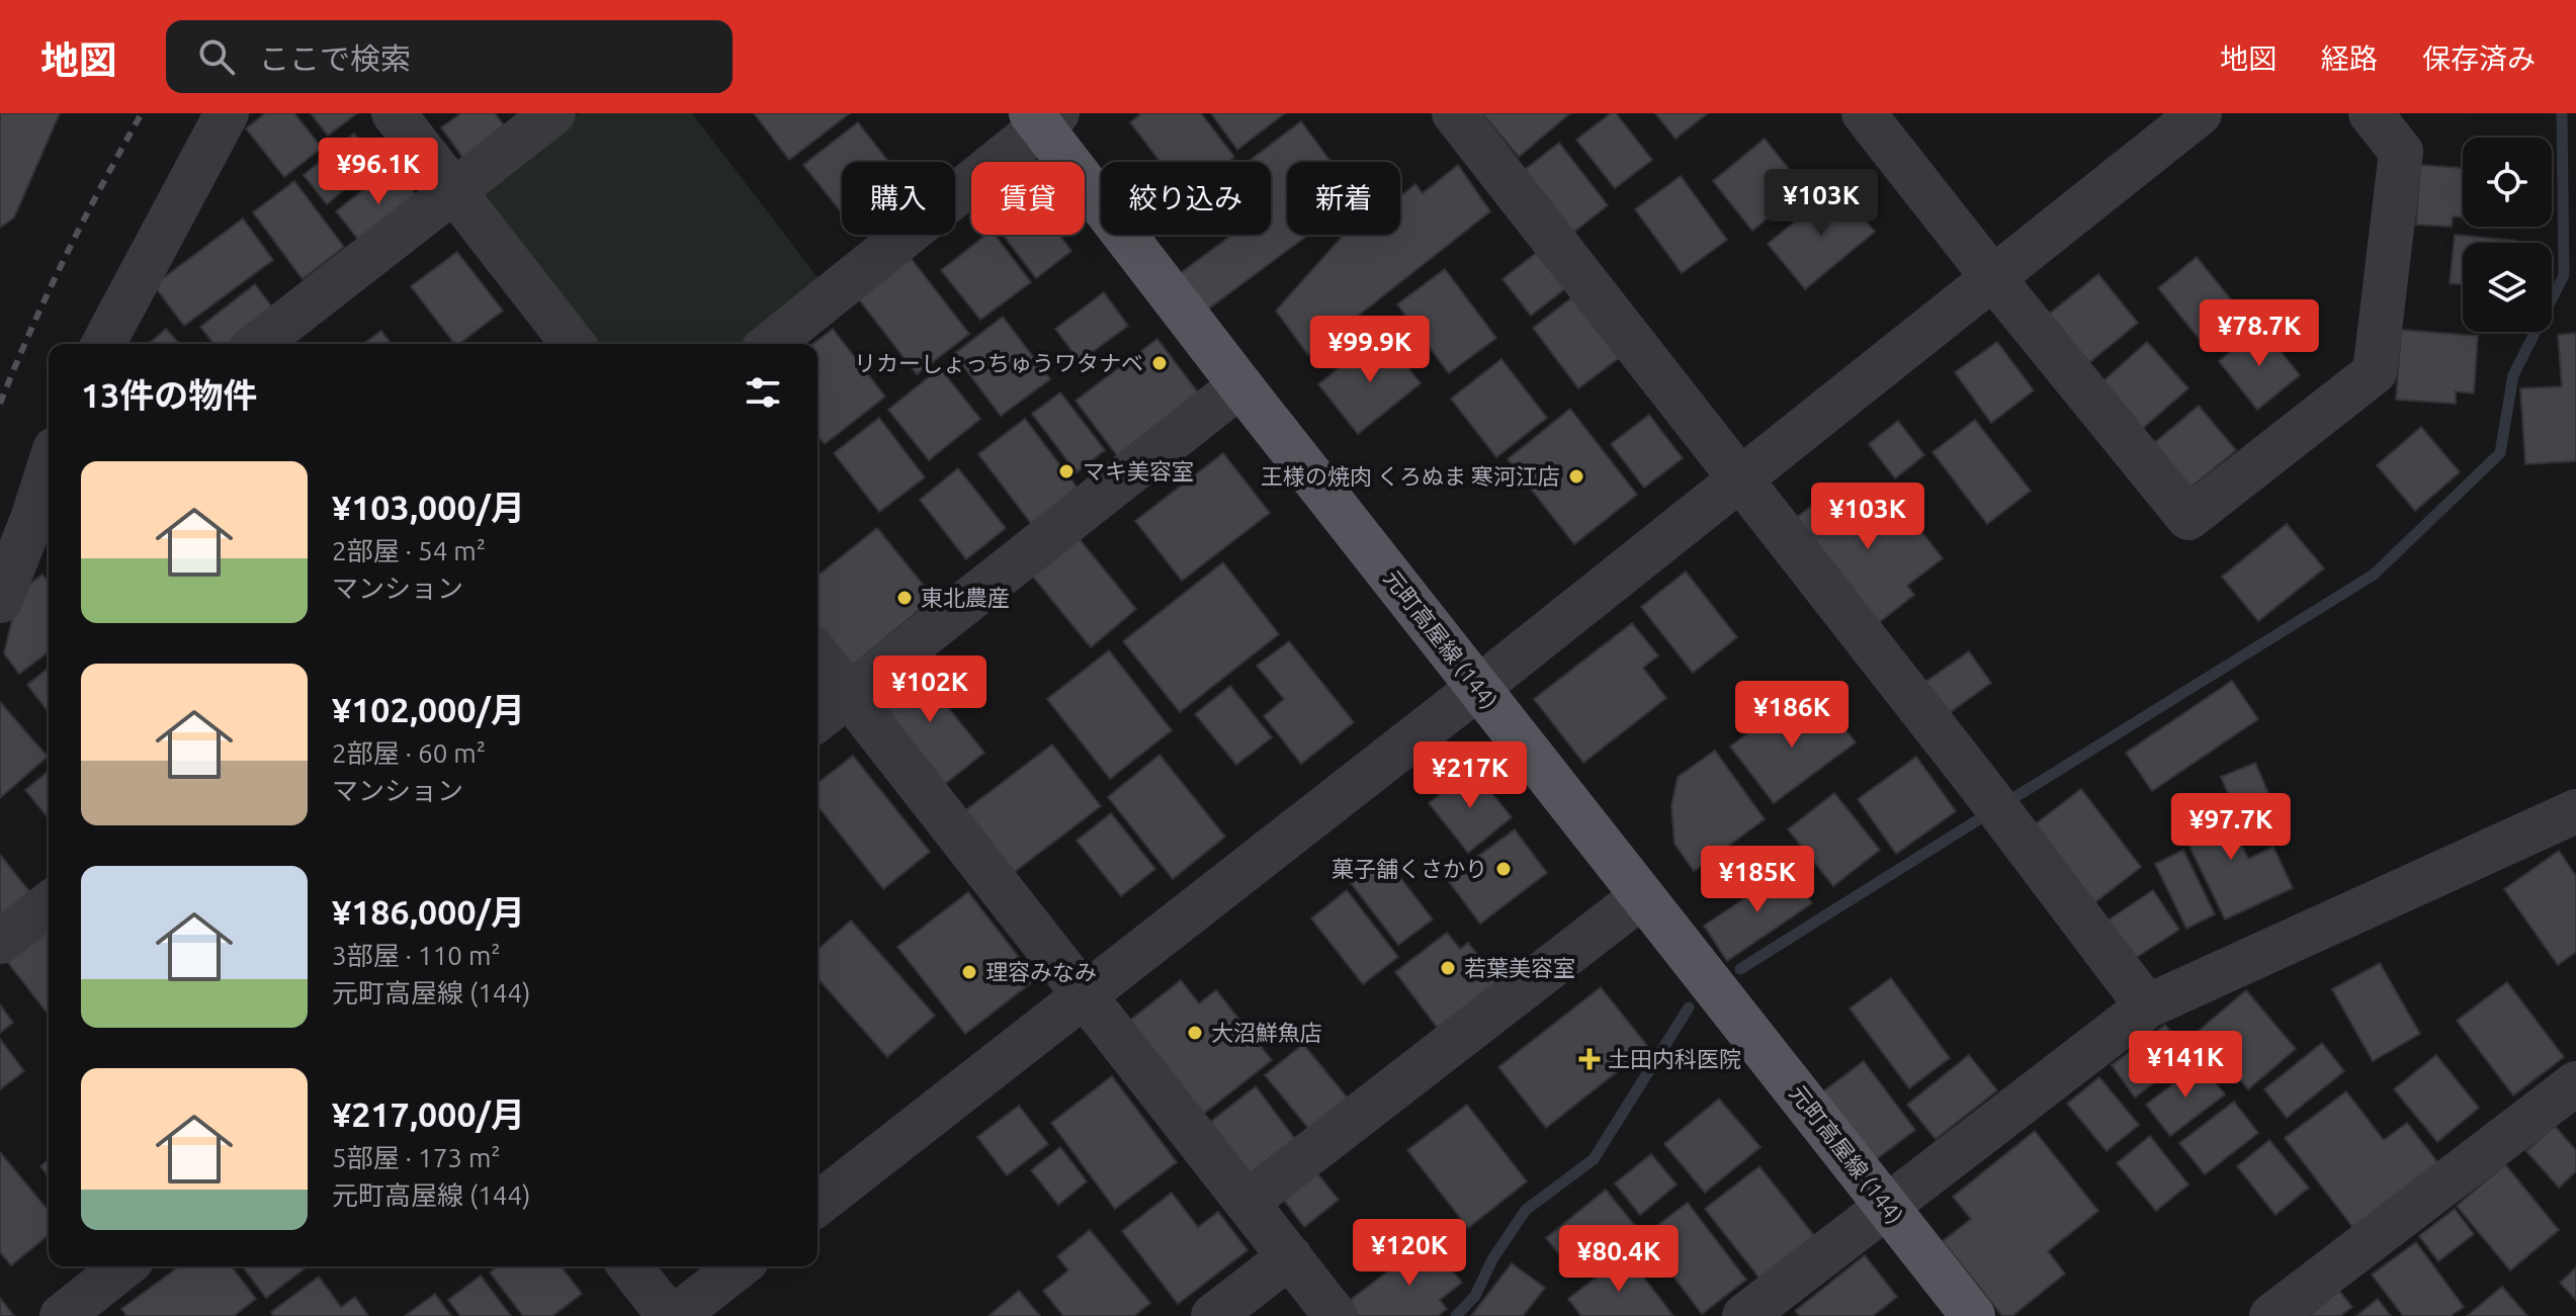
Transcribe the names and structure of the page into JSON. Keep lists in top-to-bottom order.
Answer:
{
  "streets": {
    "main road": ["元町高屋線 (144)"]
  },
  "places": {
    "other": [
      "リカーしょっちゅうワタナベ",
      "マキ美容室",
      "王様の焼肉 くろぬま 寒河江店",
      "東北農産",
      "菓子舗くさかり",
      "若葉美容室",
      "理容みなみ",
      "大沼鮮魚店"
    ],
    "health": ["土田内科医院"]
  },
  "page": {
    "header": "地図",
    "search": "ここで検索",
    "nav": ["地図", "経路", "保存済み"],
    "price": [
      "¥96.1K",
      "¥103K",
      "¥78.7K",
      "¥99.9K",
      "¥103K",
      "¥102K",
      "¥186K",
      "¥217K",
      "¥97.7K",
      "¥185K",
      "¥141K",
      "¥120K",
      "¥80.4K"
    ],
    "chip": [
      "購入",
      "賃貸",
      "絞り込み",
      "新着"
    ],
    "heading": "13件の物件",
    "list": [
      {
        "name": "¥103,000/月",
        "note": "2部屋 · 54 m² · マンション"
      },
      {
        "name": "¥102,000/月",
        "note": "2部屋 · 60 m² · マンション"
      },
      {
        "name": "¥186,000/月",
        "note": "3部屋 · 110 m² · 元町高屋線 (144)"
      },
      {
        "name": "¥217,000/月",
        "note": "5部屋 · 173 m² · 元町高屋線 (144)"
      }
    ]
  }
}
